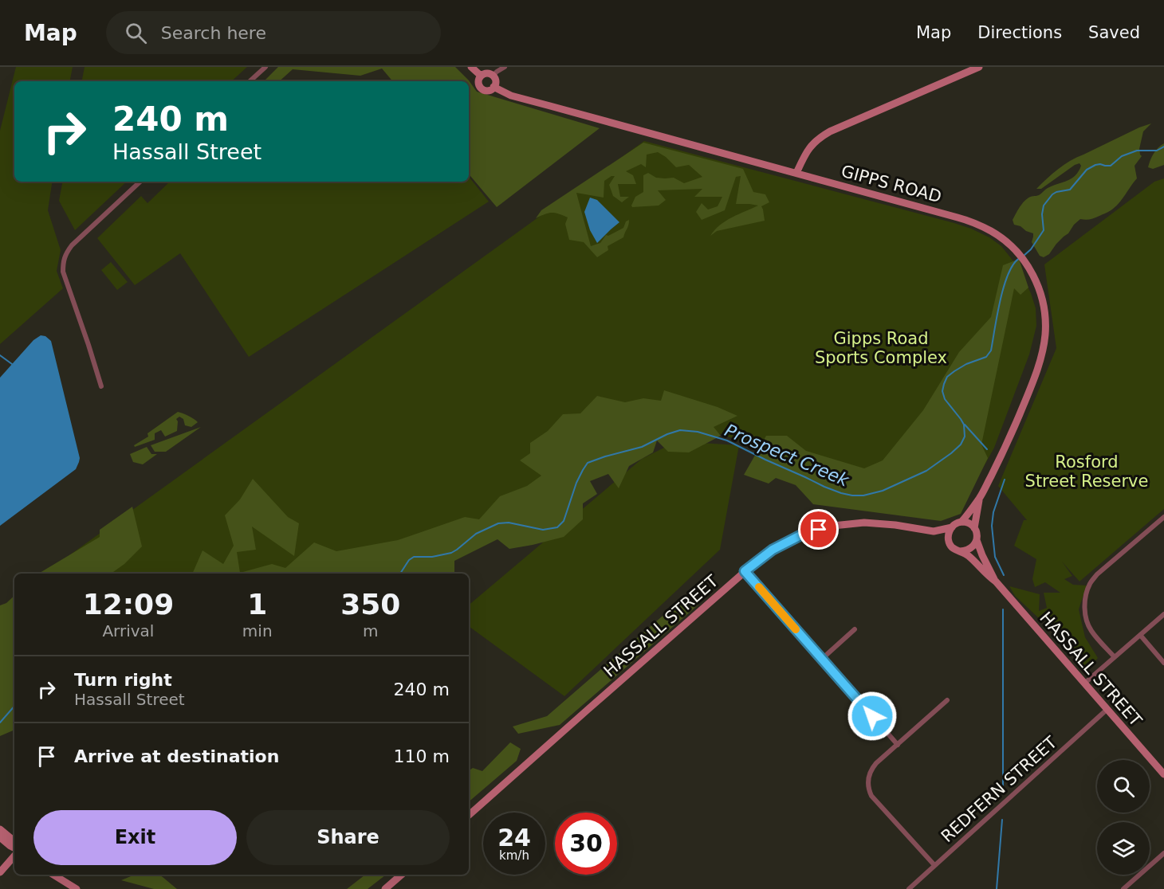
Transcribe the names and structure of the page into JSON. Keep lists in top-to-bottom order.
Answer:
{
  "streets": {
    "main road": ["GIPPS ROAD", "HASSALL STREET"],
    "street": ["REDFERN STREET"]
  },
  "crossings": [
    ["GIPPS ROAD", "HASSALL STREET"],
    ["HASSALL STREET", "REDFERN STREET"]
  ],
  "water": ["Prospect Creek"],
  "parks": ["Gipps Road Sports Complex", "Rosford Street Reserve"],
  "page": {
    "header": "Map",
    "search": "Search here",
    "nav": ["Map", "Directions", "Saved"],
    "turn": ["240 m", "Hassall Street"],
    "eta": [
      "12:09",
      "Arrival",
      "1",
      "min",
      "350",
      "m"
    ],
    "list": [
      {
        "name": "Turn right",
        "note": "Hassall Street",
        "value": "240 m"
      },
      {
        "name": "Arrive at destination",
        "value": "110 m"
      }
    ],
    "buttons": ["Exit", "Share"],
    "speed": "24 km/h",
    "limit": "30"
  }
}
